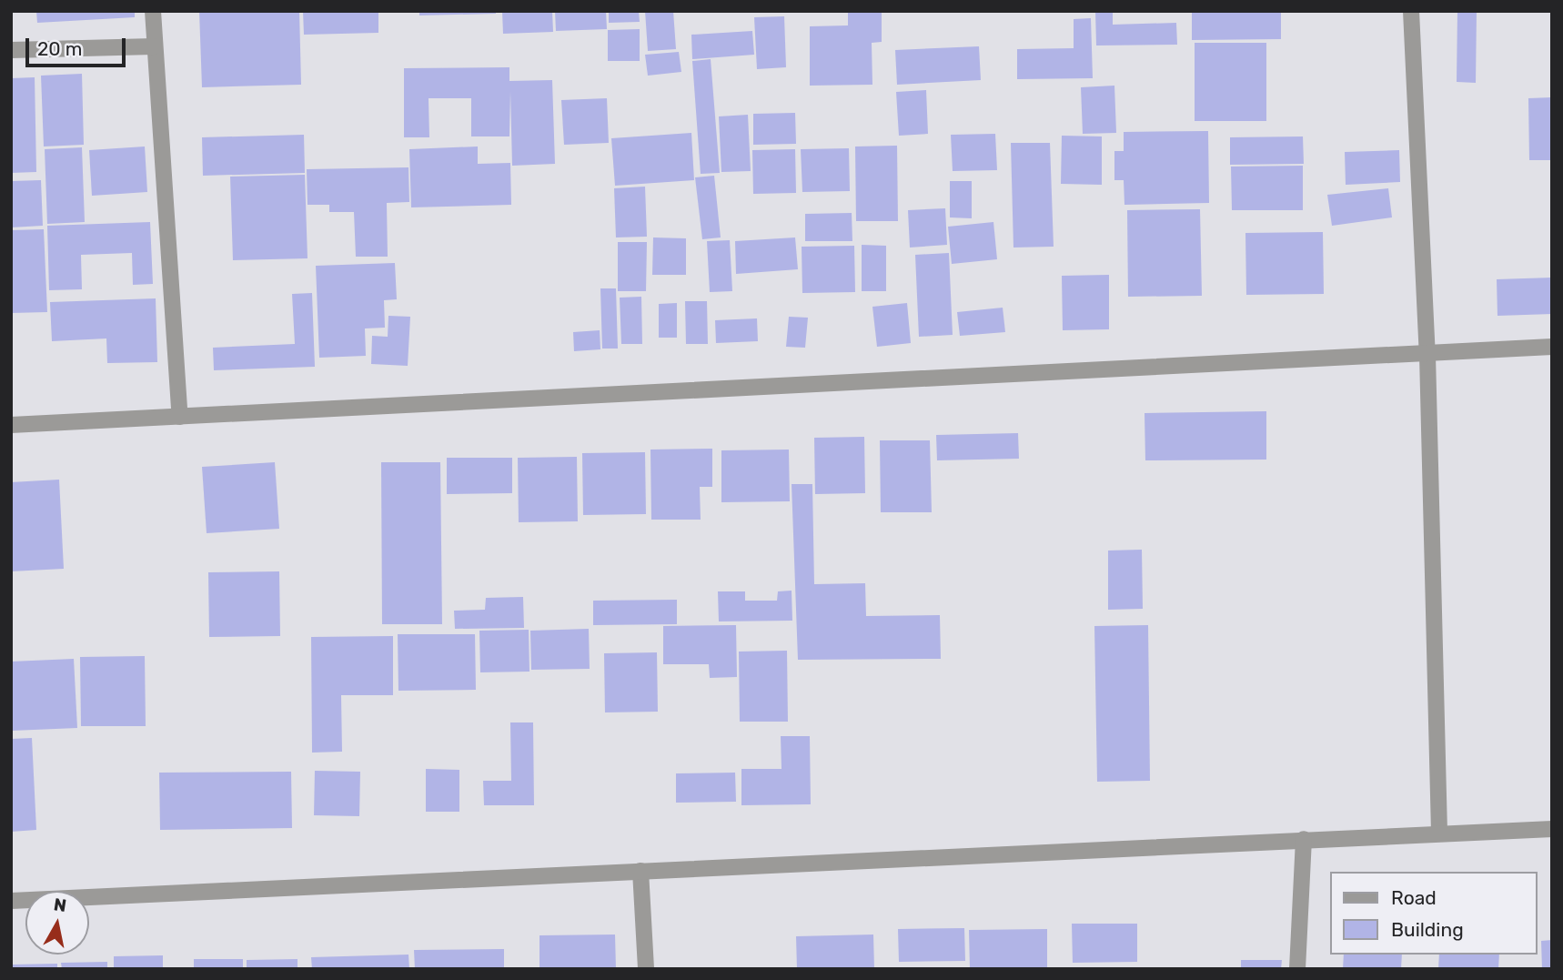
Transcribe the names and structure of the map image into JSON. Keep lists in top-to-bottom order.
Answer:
{
  "legend": ["Road", "Building"],
  "scale_bar": "20 m",
  "north": "top"
}
